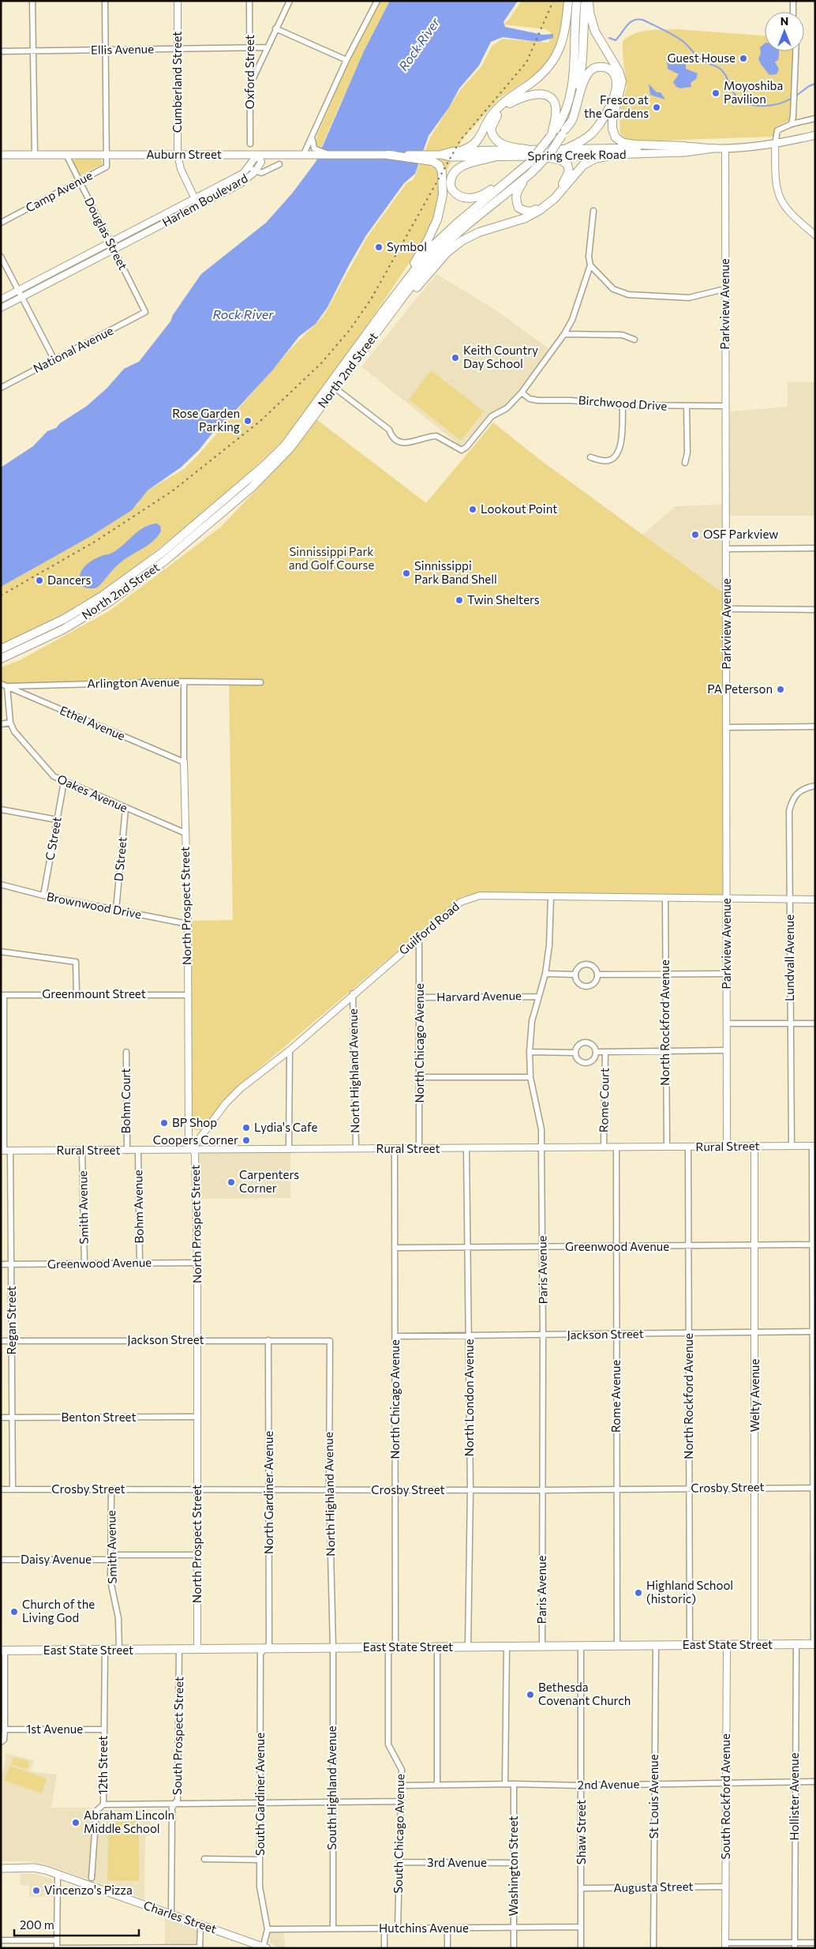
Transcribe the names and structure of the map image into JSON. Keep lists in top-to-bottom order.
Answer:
{
  "streets": {
    "main road": [
      "Auburn Street",
      "Spring Creek Road",
      "North 2nd Street",
      "East State Street",
      "Charles Street"
    ],
    "street": [
      "Ellis Avenue",
      "Oxford Street",
      "Cumberland Street",
      "Camp Avenue",
      "Harlem Boulevard",
      "Douglas Street",
      "Parkview Avenue",
      "National Avenue",
      "Birchwood Drive",
      "Arlington Avenue",
      "Ethel Avenue",
      "Oakes Avenue",
      "C Street",
      "D Street",
      "Brownwood Drive",
      "North Prospect Street",
      "Guilford Road",
      "Lundvall Avenue",
      "Greenmount Street",
      "Harvard Avenue",
      "North Rockford Avenue",
      "North Chicago Avenue",
      "North Highland Avenue",
      "Rome Court",
      "Bohm Court",
      "Rural Street",
      "Bohm Avenue",
      "Smith Avenue",
      "Greenwood Avenue",
      "Paris Avenue",
      "Regan Street",
      "Jackson Street",
      "Welty Avenue",
      "Rome Avenue",
      "North London Avenue",
      "Benton Street",
      "Crosby Street",
      "North Gardiner Avenue",
      "Daisy Avenue",
      "1st Avenue",
      "South Prospect Street",
      "12th Street",
      "2nd Avenue",
      "South Highland Avenue",
      "South Gardiner Avenue",
      "St Louis Avenue",
      "South Rockford Avenue",
      "Hollister Avenue",
      "Shaw Street",
      "South Chicago Avenue",
      "3rd Avenue",
      "Washington Street",
      "Augusta Street",
      "Hutchins Avenue"
    ]
  },
  "crossings": [
    ["Ellis Avenue", "Oxford Street"],
    ["Ellis Avenue", "Cumberland Street"],
    ["Cumberland Street", "Auburn Street"],
    ["Cumberland Street", "Harlem Boulevard"],
    ["Auburn Street", "Spring Creek Road"],
    ["Auburn Street", "Camp Avenue"],
    ["Auburn Street", "Harlem Boulevard"],
    ["Auburn Street", "Douglas Street"],
    ["Spring Creek Road", "Parkview Avenue"],
    ["Camp Avenue", "Douglas Street"],
    ["Harlem Boulevard", "Douglas Street"],
    ["Douglas Street", "National Avenue"],
    ["Parkview Avenue", "Birchwood Drive"],
    ["Parkview Avenue", "Guilford Road"],
    ["Parkview Avenue", "Rural Street"],
    ["Arlington Avenue", "Ethel Avenue"],
    ["Arlington Avenue", "Oakes Avenue"],
    ["Arlington Avenue", "North Prospect Street"],
    ["Ethel Avenue", "Oakes Avenue"],
    ["Ethel Avenue", "North Prospect Street"],
    ["Oakes Avenue", "C Street"],
    ["Oakes Avenue", "D Street"],
    ["Oakes Avenue", "North Prospect Street"],
    ["C Street", "Brownwood Drive"],
    ["D Street", "Brownwood Drive"],
    ["Brownwood Drive", "North Prospect Street"],
    ["North Prospect Street", "Guilford Road"],
    ["North Prospect Street", "Greenmount Street"],
    ["North Prospect Street", "Rural Street"],
    ["North Prospect Street", "Greenwood Avenue"],
    ["North Prospect Street", "Jackson Street"],
    ["North Prospect Street", "Benton Street"],
    ["North Prospect Street", "Crosby Street"],
    ["North Prospect Street", "Daisy Avenue"],
    ["North Prospect Street", "East State Street"],
    ["Guilford Road", "Lundvall Avenue"],
    ["Guilford Road", "North Rockford Avenue"],
    ["Guilford Road", "North Chicago Avenue"],
    ["Guilford Road", "North Highland Avenue"],
    ["Guilford Road", "Rural Street"],
    ["Guilford Road", "Paris Avenue"],
    ["Lundvall Avenue", "Rural Street"],
    ["Greenmount Street", "Regan Street"],
    ["Harvard Avenue", "North Chicago Avenue"],
    ["Harvard Avenue", "Paris Avenue"],
    ["North Rockford Avenue", "Rural Street"],
    ["North Rockford Avenue", "Greenwood Avenue"],
    ["North Rockford Avenue", "Jackson Street"],
    ["North Rockford Avenue", "Crosby Street"],
    ["North Rockford Avenue", "East State Street"],
    ["North Chicago Avenue", "Rural Street"],
    ["North Chicago Avenue", "Greenwood Avenue"],
    ["North Chicago Avenue", "Jackson Street"],
    ["North Chicago Avenue", "Crosby Street"],
    ["North Chicago Avenue", "East State Street"],
    ["North Chicago Avenue", "South Chicago Avenue"],
    ["North Highland Avenue", "Rural Street"],
    ["North Highland Avenue", "Jackson Street"],
    ["North Highland Avenue", "Crosby Street"],
    ["North Highland Avenue", "East State Street"],
    ["North Highland Avenue", "South Highland Avenue"],
    ["Rome Court", "Rural Street"],
    ["Bohm Court", "Rural Street"],
    ["Rural Street", "Bohm Avenue"],
    ["Rural Street", "Smith Avenue"],
    ["Rural Street", "Paris Avenue"],
    ["Rural Street", "Regan Street"],
    ["Rural Street", "Welty Avenue"],
    ["Rural Street", "Rome Avenue"],
    ["Rural Street", "North London Avenue"],
    ["Bohm Avenue", "Greenwood Avenue"],
    ["Smith Avenue", "Greenwood Avenue"],
    ["Smith Avenue", "Crosby Street"],
    ["Smith Avenue", "Daisy Avenue"],
    ["Smith Avenue", "East State Street"],
    ["Greenwood Avenue", "Paris Avenue"],
    ["Greenwood Avenue", "Regan Street"],
    ["Greenwood Avenue", "Welty Avenue"],
    ["Greenwood Avenue", "Rome Avenue"],
    ["Greenwood Avenue", "North London Avenue"],
    ["Paris Avenue", "Jackson Street"],
    ["Paris Avenue", "Crosby Street"],
    ["Paris Avenue", "East State Street"],
    ["Regan Street", "Jackson Street"],
    ["Regan Street", "Benton Street"],
    ["Regan Street", "Crosby Street"],
    ["Jackson Street", "Welty Avenue"],
    ["Jackson Street", "Rome Avenue"],
    ["Jackson Street", "North London Avenue"],
    ["Jackson Street", "North Gardiner Avenue"],
    ["Welty Avenue", "Crosby Street"],
    ["Welty Avenue", "East State Street"],
    ["Rome Avenue", "Crosby Street"],
    ["Rome Avenue", "East State Street"],
    ["North London Avenue", "Crosby Street"],
    ["North London Avenue", "East State Street"],
    ["Crosby Street", "North Gardiner Avenue"],
    ["North Gardiner Avenue", "East State Street"],
    ["North Gardiner Avenue", "South Gardiner Avenue"],
    ["East State Street", "South Prospect Street"],
    ["East State Street", "12th Street"],
    ["East State Street", "South Highland Avenue"],
    ["East State Street", "South Gardiner Avenue"],
    ["East State Street", "St Louis Avenue"],
    ["East State Street", "South Rockford Avenue"],
    ["East State Street", "Hollister Avenue"],
    ["East State Street", "Shaw Street"],
    ["East State Street", "South Chicago Avenue"],
    ["1st Avenue", "12th Street"],
    ["South Prospect Street", "Charles Street"],
    ["2nd Avenue", "St Louis Avenue"],
    ["2nd Avenue", "South Rockford Avenue"],
    ["2nd Avenue", "Hollister Avenue"],
    ["2nd Avenue", "Shaw Street"],
    ["2nd Avenue", "South Chicago Avenue"],
    ["2nd Avenue", "Washington Street"],
    ["South Highland Avenue", "Hutchins Avenue"],
    ["South Gardiner Avenue", "Charles Street"],
    ["South Gardiner Avenue", "Hutchins Avenue"],
    ["St Louis Avenue", "Augusta Street"],
    ["South Rockford Avenue", "Augusta Street"],
    ["Shaw Street", "Augusta Street"],
    ["Shaw Street", "Hutchins Avenue"],
    ["South Chicago Avenue", "3rd Avenue"],
    ["South Chicago Avenue", "Hutchins Avenue"],
    ["3rd Avenue", "Washington Street"],
    ["Washington Street", "Hutchins Avenue"]
  ],
  "water": ["Rock River"],
  "parks": ["Sinnissippi Park and Golf Course"],
  "places": [
    "Guest House",
    "Moyoshiba Pavilion",
    "Fresco at the Gardens",
    "Symbol",
    "Keith Country Day School",
    "Rose Garden Parking",
    "Lookout Point",
    "OSF Parkview",
    "Sinnissippi Park Band Shell",
    "Dancers",
    "Twin Shelters",
    "PA Peterson",
    "BP Shop",
    "Lydia's Cafe",
    "Coopers Corner",
    "Carpenters Corner",
    "Highland School (historic)",
    "Church of the Living God",
    "Bethesda Covenant Church",
    "Abraham Lincoln Middle School",
    "Vincenzo's Pizza"
  ],
  "scale_bar": "200 m",
  "north": "top"
}
